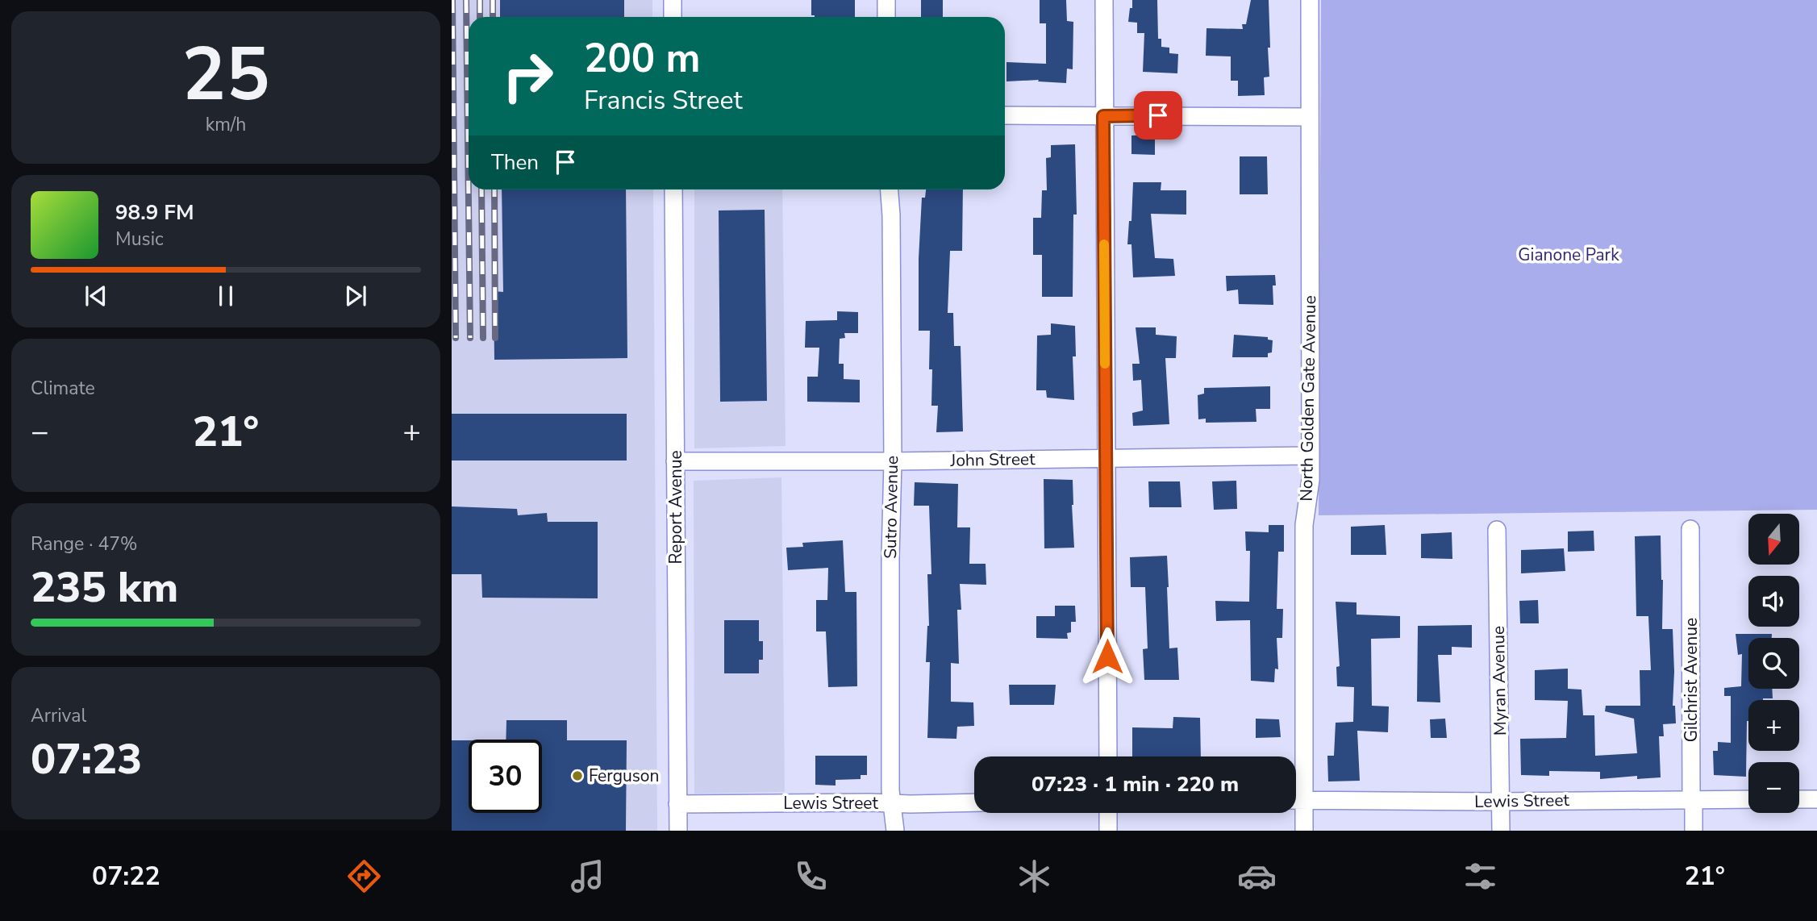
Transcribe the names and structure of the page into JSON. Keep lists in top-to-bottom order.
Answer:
{
  "streets": {
    "street": [
      "North Golden Gate Avenue",
      "John Street",
      "Report Avenue",
      "Sutro Avenue",
      "Gilchrist Avenue",
      "Myran Avenue",
      "Lewis Street"
    ]
  },
  "crossings": [
    ["North Golden Gate Avenue", "John Street"],
    ["North Golden Gate Avenue", "Lewis Street"],
    ["John Street", "Report Avenue"],
    ["John Street", "Sutro Avenue"],
    ["Report Avenue", "Lewis Street"],
    ["Sutro Avenue", "Lewis Street"],
    ["Gilchrist Avenue", "Lewis Street"],
    ["Myran Avenue", "Lewis Street"]
  ],
  "parks": ["Gianone Park"],
  "places": ["Ferguson"],
  "north": "bottom",
  "page": {
    "tile": [
      ["25", "km/h"],
      "Climate",
      ["Range · 47%", "235 km"],
      ["Arrival", "07:23"]
    ],
    "turn": ["200 m", "Francis Street"],
    "then": "Then",
    "song": ["98.9 FM", "Music"],
    "heat": ["−", "21°", "+"],
    "map_buttons": ["+", "−"],
    "limit": "30",
    "trip": "07:23 · 1 min · 220 m",
    "tabs": ["07:22", "21°"]
  }
}
